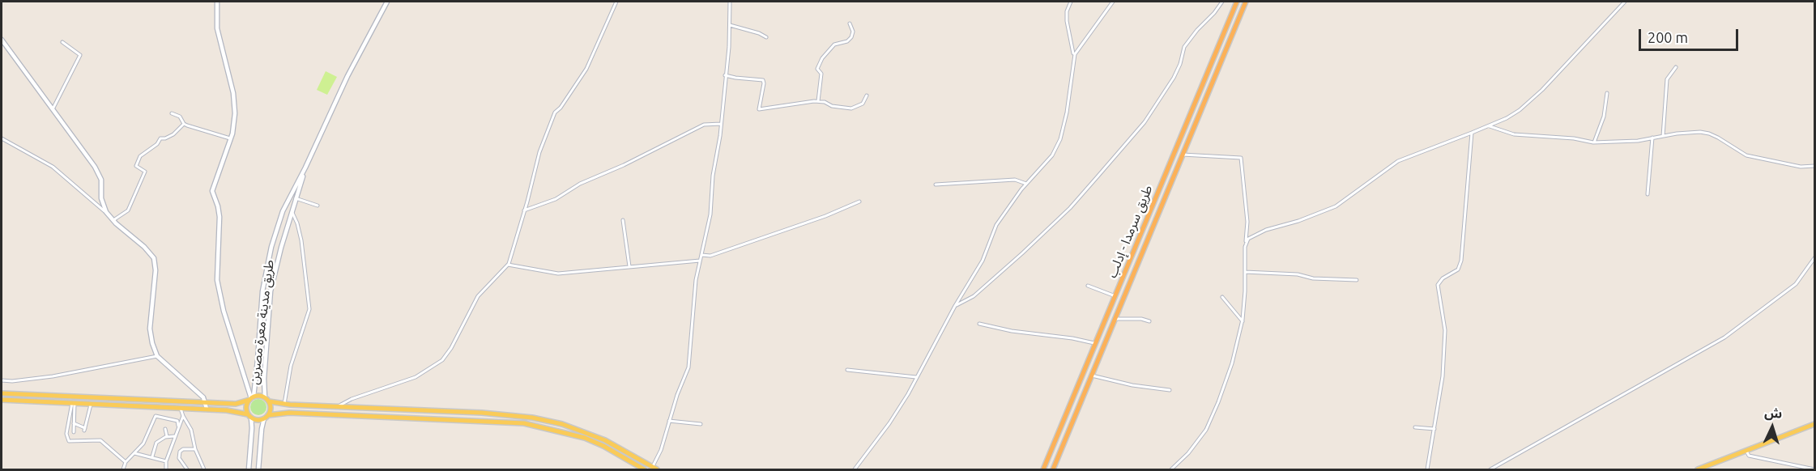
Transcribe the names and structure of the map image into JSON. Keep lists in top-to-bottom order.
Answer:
{
  "streets": {
    "highway": ["طريق سرمدا - إدلب"],
    "street": ["طريق مدينة معرة مصرين"]
  },
  "scale_bar": "200 m",
  "north": "top"
}
